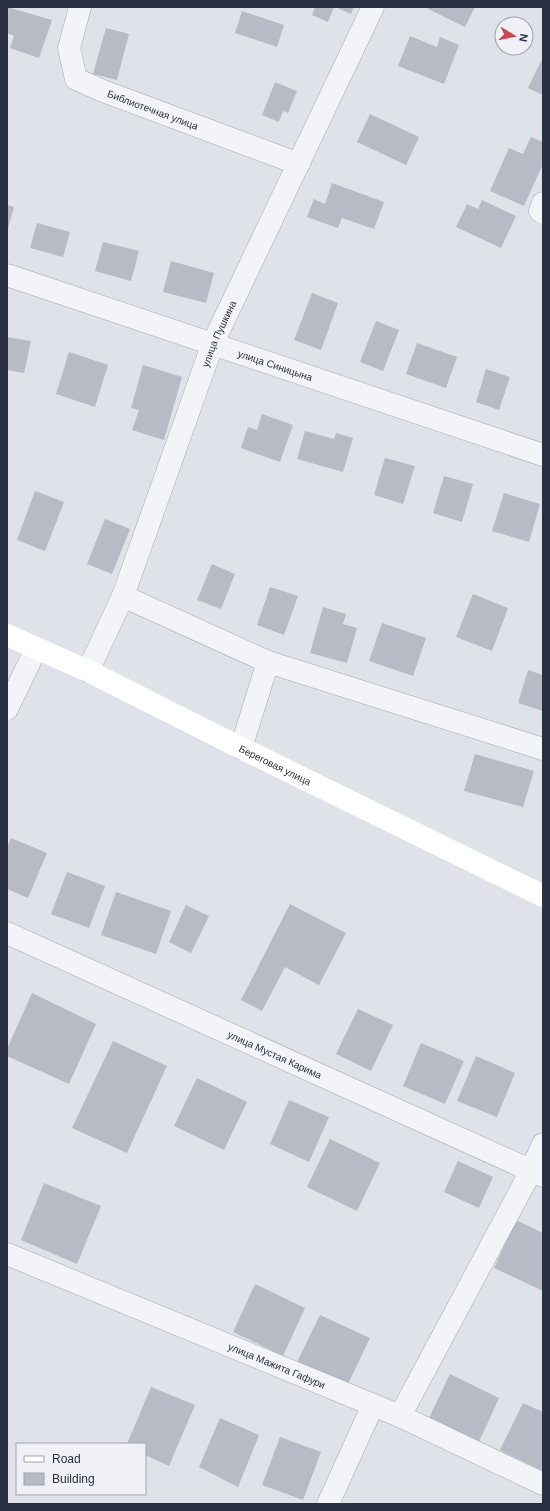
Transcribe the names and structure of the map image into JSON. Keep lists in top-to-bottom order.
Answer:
{
  "streets": {
    "main road": ["Береговая улица"],
    "street": [
      "Библиотечная улица",
      "улица Пушкина",
      "улица Синицына",
      "улица Мустая Карима",
      "улица Мажита Гафури"
    ]
  },
  "crossings": [
    ["Библиотечная улица", "улица Пушкина"],
    ["улица Пушкина", "улица Синицына"],
    ["улица Пушкина", "Береговая улица"]
  ],
  "legend": ["Road", "Building"],
  "north": "right"
}
